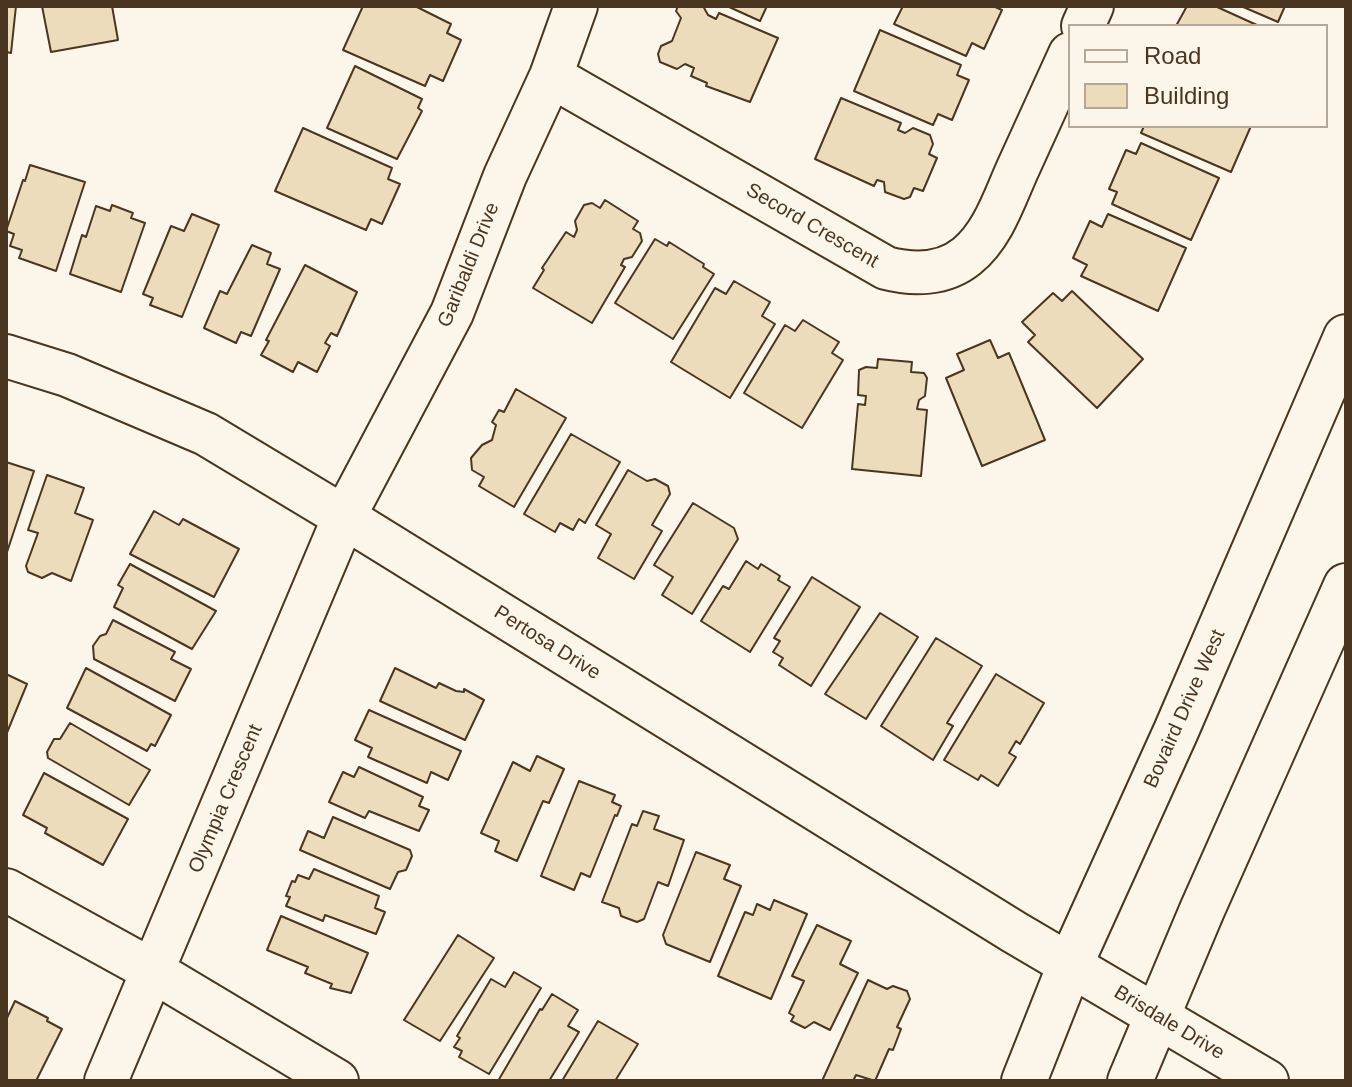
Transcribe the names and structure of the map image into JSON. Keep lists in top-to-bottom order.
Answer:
{
  "streets": {
    "main road": ["Bovaird Drive West"],
    "street": [
      "Secord Crescent",
      "Garibaldi Drive",
      "Pertosa Drive",
      "Olympia Crescent",
      "Brisdale Drive"
    ]
  },
  "crossings": [
    ["Secord Crescent", "Garibaldi Drive"],
    ["Garibaldi Drive", "Pertosa Drive"],
    ["Garibaldi Drive", "Olympia Crescent"],
    ["Pertosa Drive", "Bovaird Drive West"],
    ["Pertosa Drive", "Olympia Crescent"],
    ["Pertosa Drive", "Brisdale Drive"],
    ["Bovaird Drive West", "Brisdale Drive"]
  ],
  "legend": ["Road", "Building"]
}
